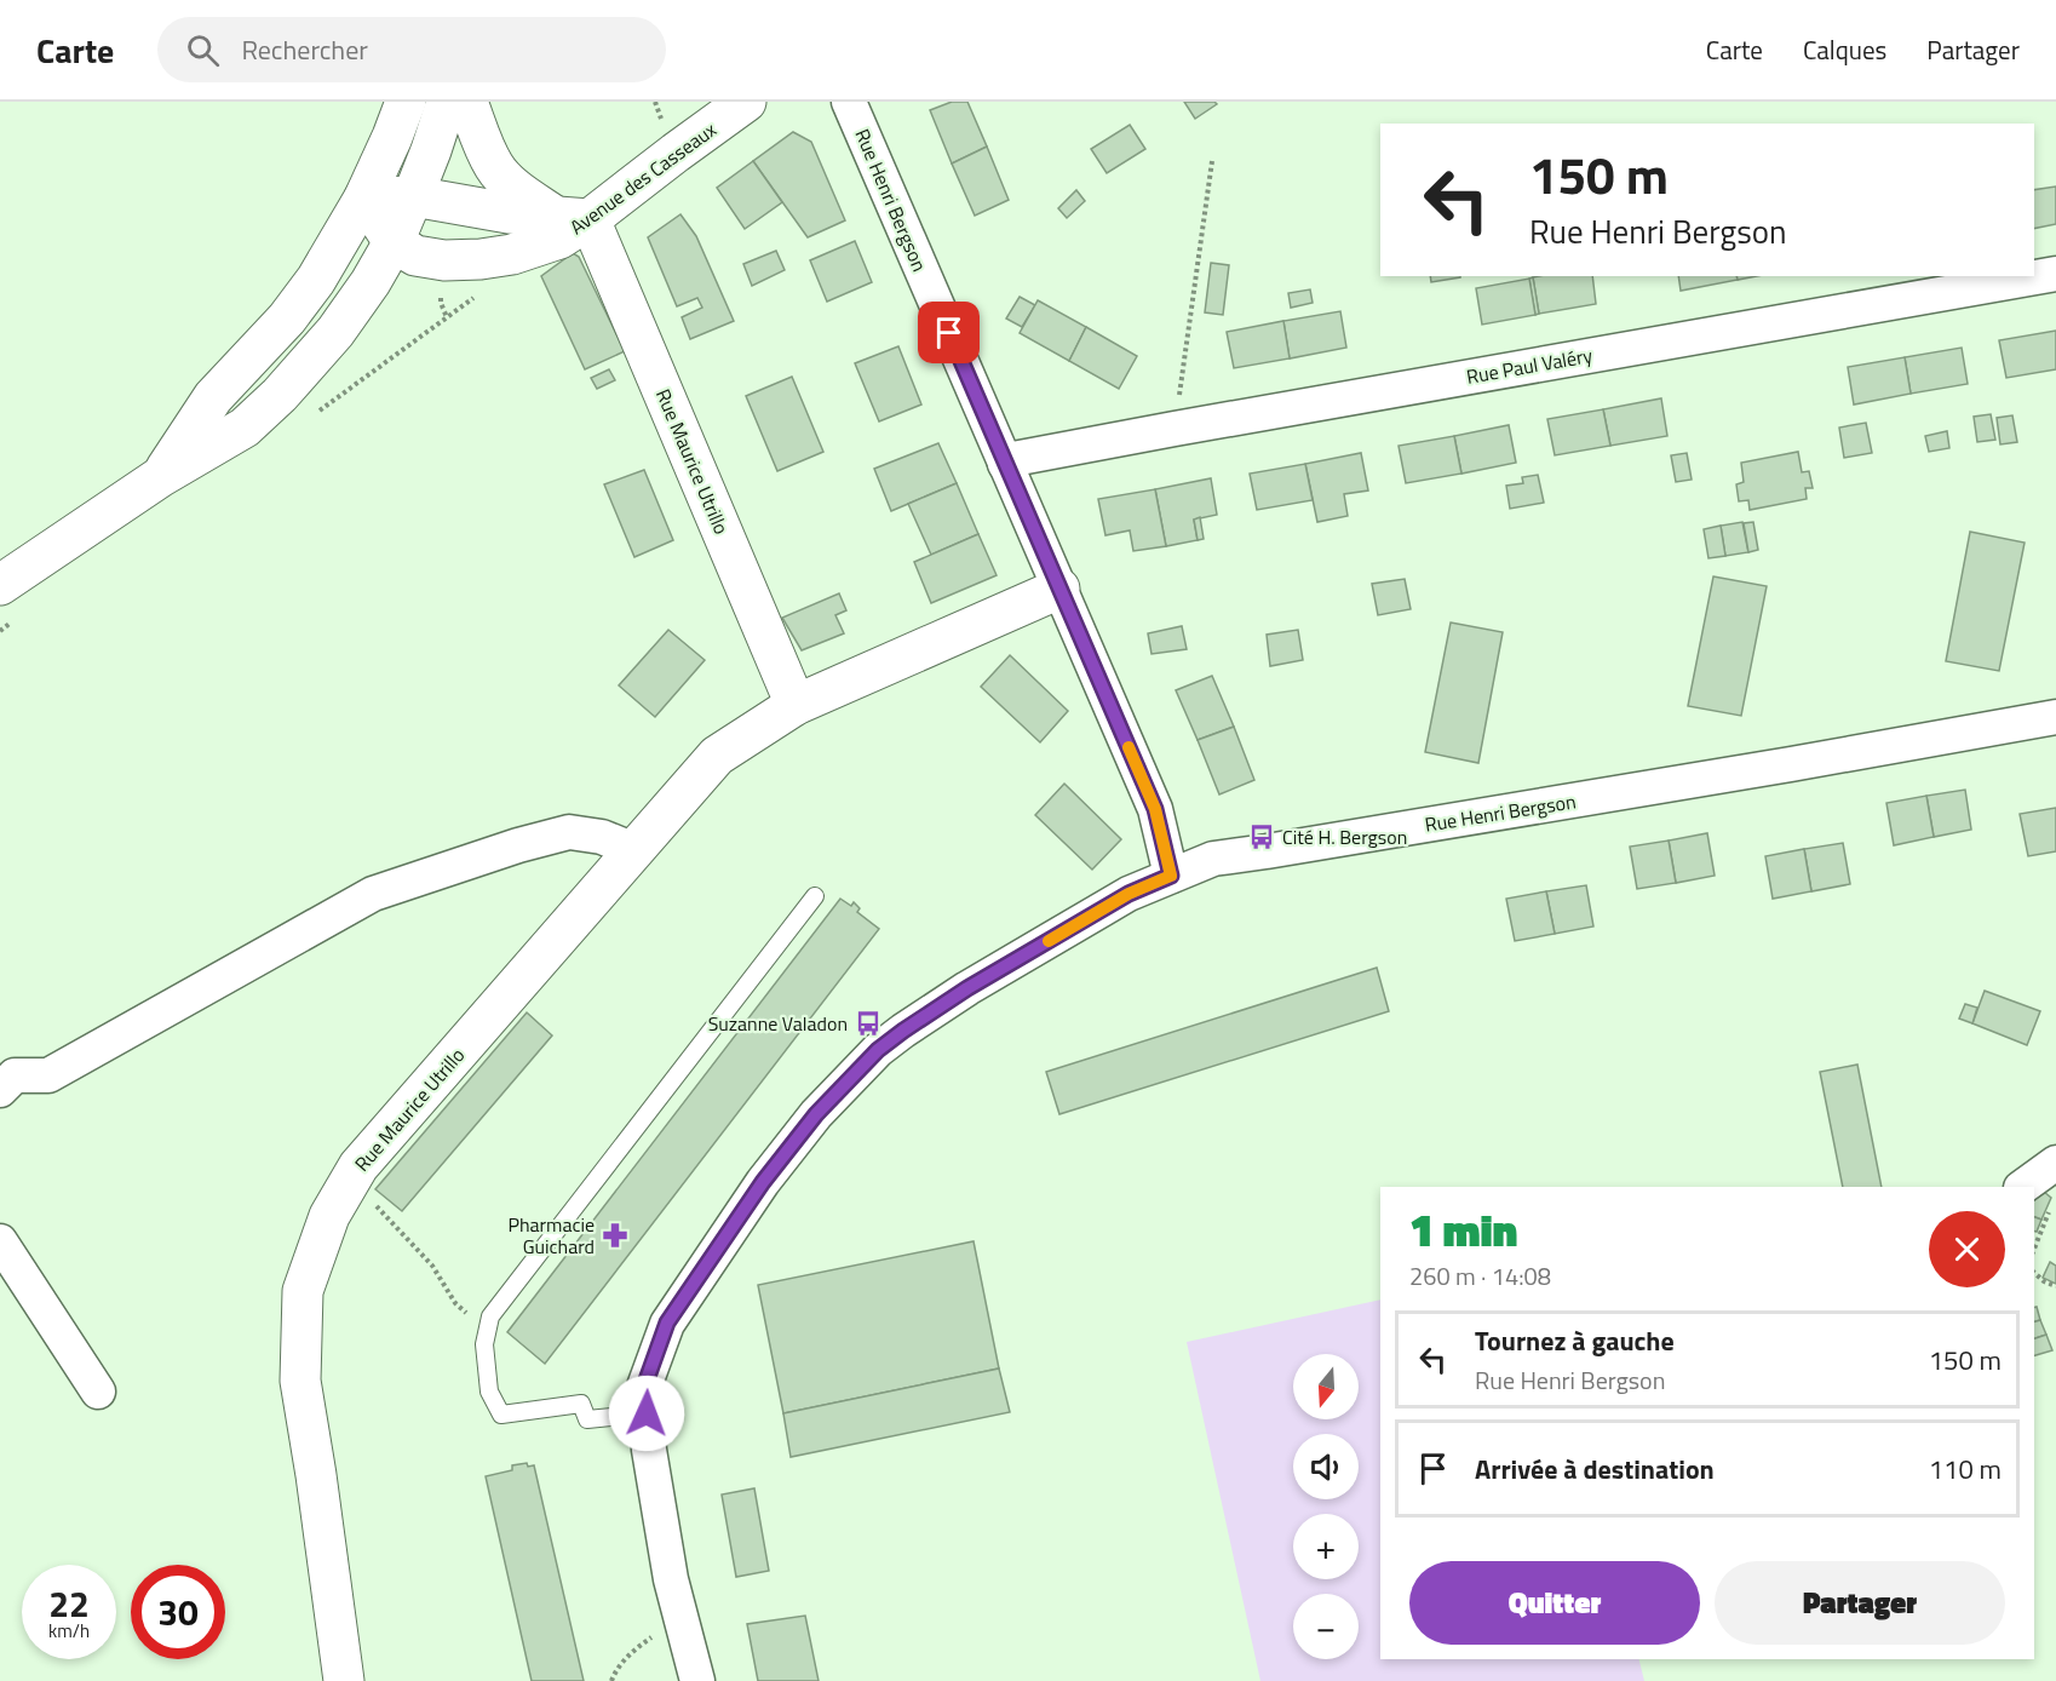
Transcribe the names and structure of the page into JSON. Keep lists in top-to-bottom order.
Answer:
{
  "streets": {
    "street": [
      "Avenue des Casseaux",
      "Rue Henri Bergson",
      "Rue Paul Valéry",
      "Rue Maurice Utrillo"
    ]
  },
  "crossings": [
    ["Avenue des Casseaux", "Rue Maurice Utrillo"],
    ["Rue Henri Bergson", "Rue Paul Valéry"],
    ["Rue Henri Bergson", "Rue Maurice Utrillo"]
  ],
  "places": {
    "bus stop": ["Cité H. Bergson", "Suzanne Valadon"],
    "pharmacy": ["Pharmacie Guichard"]
  },
  "north": "bottom",
  "page": {
    "header": "Carte",
    "search": "Rechercher",
    "nav": ["Carte", "Calques", "Partager"],
    "turn": ["150 m", "Rue Henri Bergson"],
    "heading": ["1 min", "260 m · 14:08"],
    "list": [
      {
        "name": "Tournez à gauche",
        "note": "Rue Henri Bergson",
        "value": "150 m"
      },
      {
        "name": "Arrivée à destination",
        "value": "110 m"
      }
    ],
    "map_buttons": ["+", "−"],
    "buttons": ["Quitter", "Partager"],
    "speed": "22 km/h",
    "limit": "30"
  }
}
